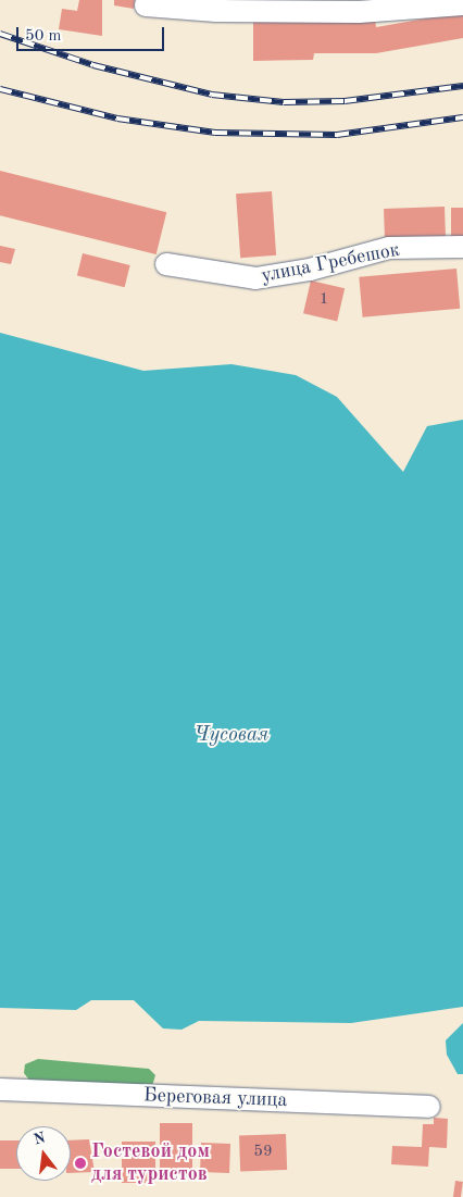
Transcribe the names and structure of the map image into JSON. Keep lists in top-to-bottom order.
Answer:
{
  "streets": {
    "street": ["улица Гребешок", "Береговая улица"]
  },
  "water": ["Чусовая"],
  "places": ["Гостевой дом для туристов"],
  "house_numbers": ["1", "59"],
  "scale_bar": "50 m",
  "north": "top"
}
